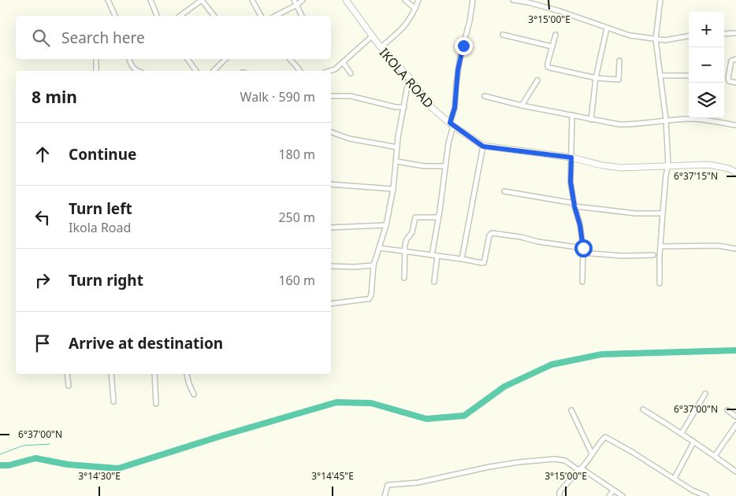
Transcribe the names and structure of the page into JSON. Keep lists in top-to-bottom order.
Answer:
{
  "streets": {
    "street": ["IKOLA ROAD"]
  },
  "page": {
    "map_buttons": ["+", "−"],
    "search": "Search here",
    "heading": ["8 min", "Walk · 590 m"],
    "list": [
      ["Continue", "180 m"],
      ["Turn left", "Ikola Road", "250 m"],
      ["Turn right", "160 m"],
      "Arrive at destination"
    ]
  },
  "coordinates": [
    "3°15'00\"E",
    "6°37'15\"N",
    "6°37'00\"N",
    "3°14'30\"E",
    "3°14'45\"E"
  ]
}
